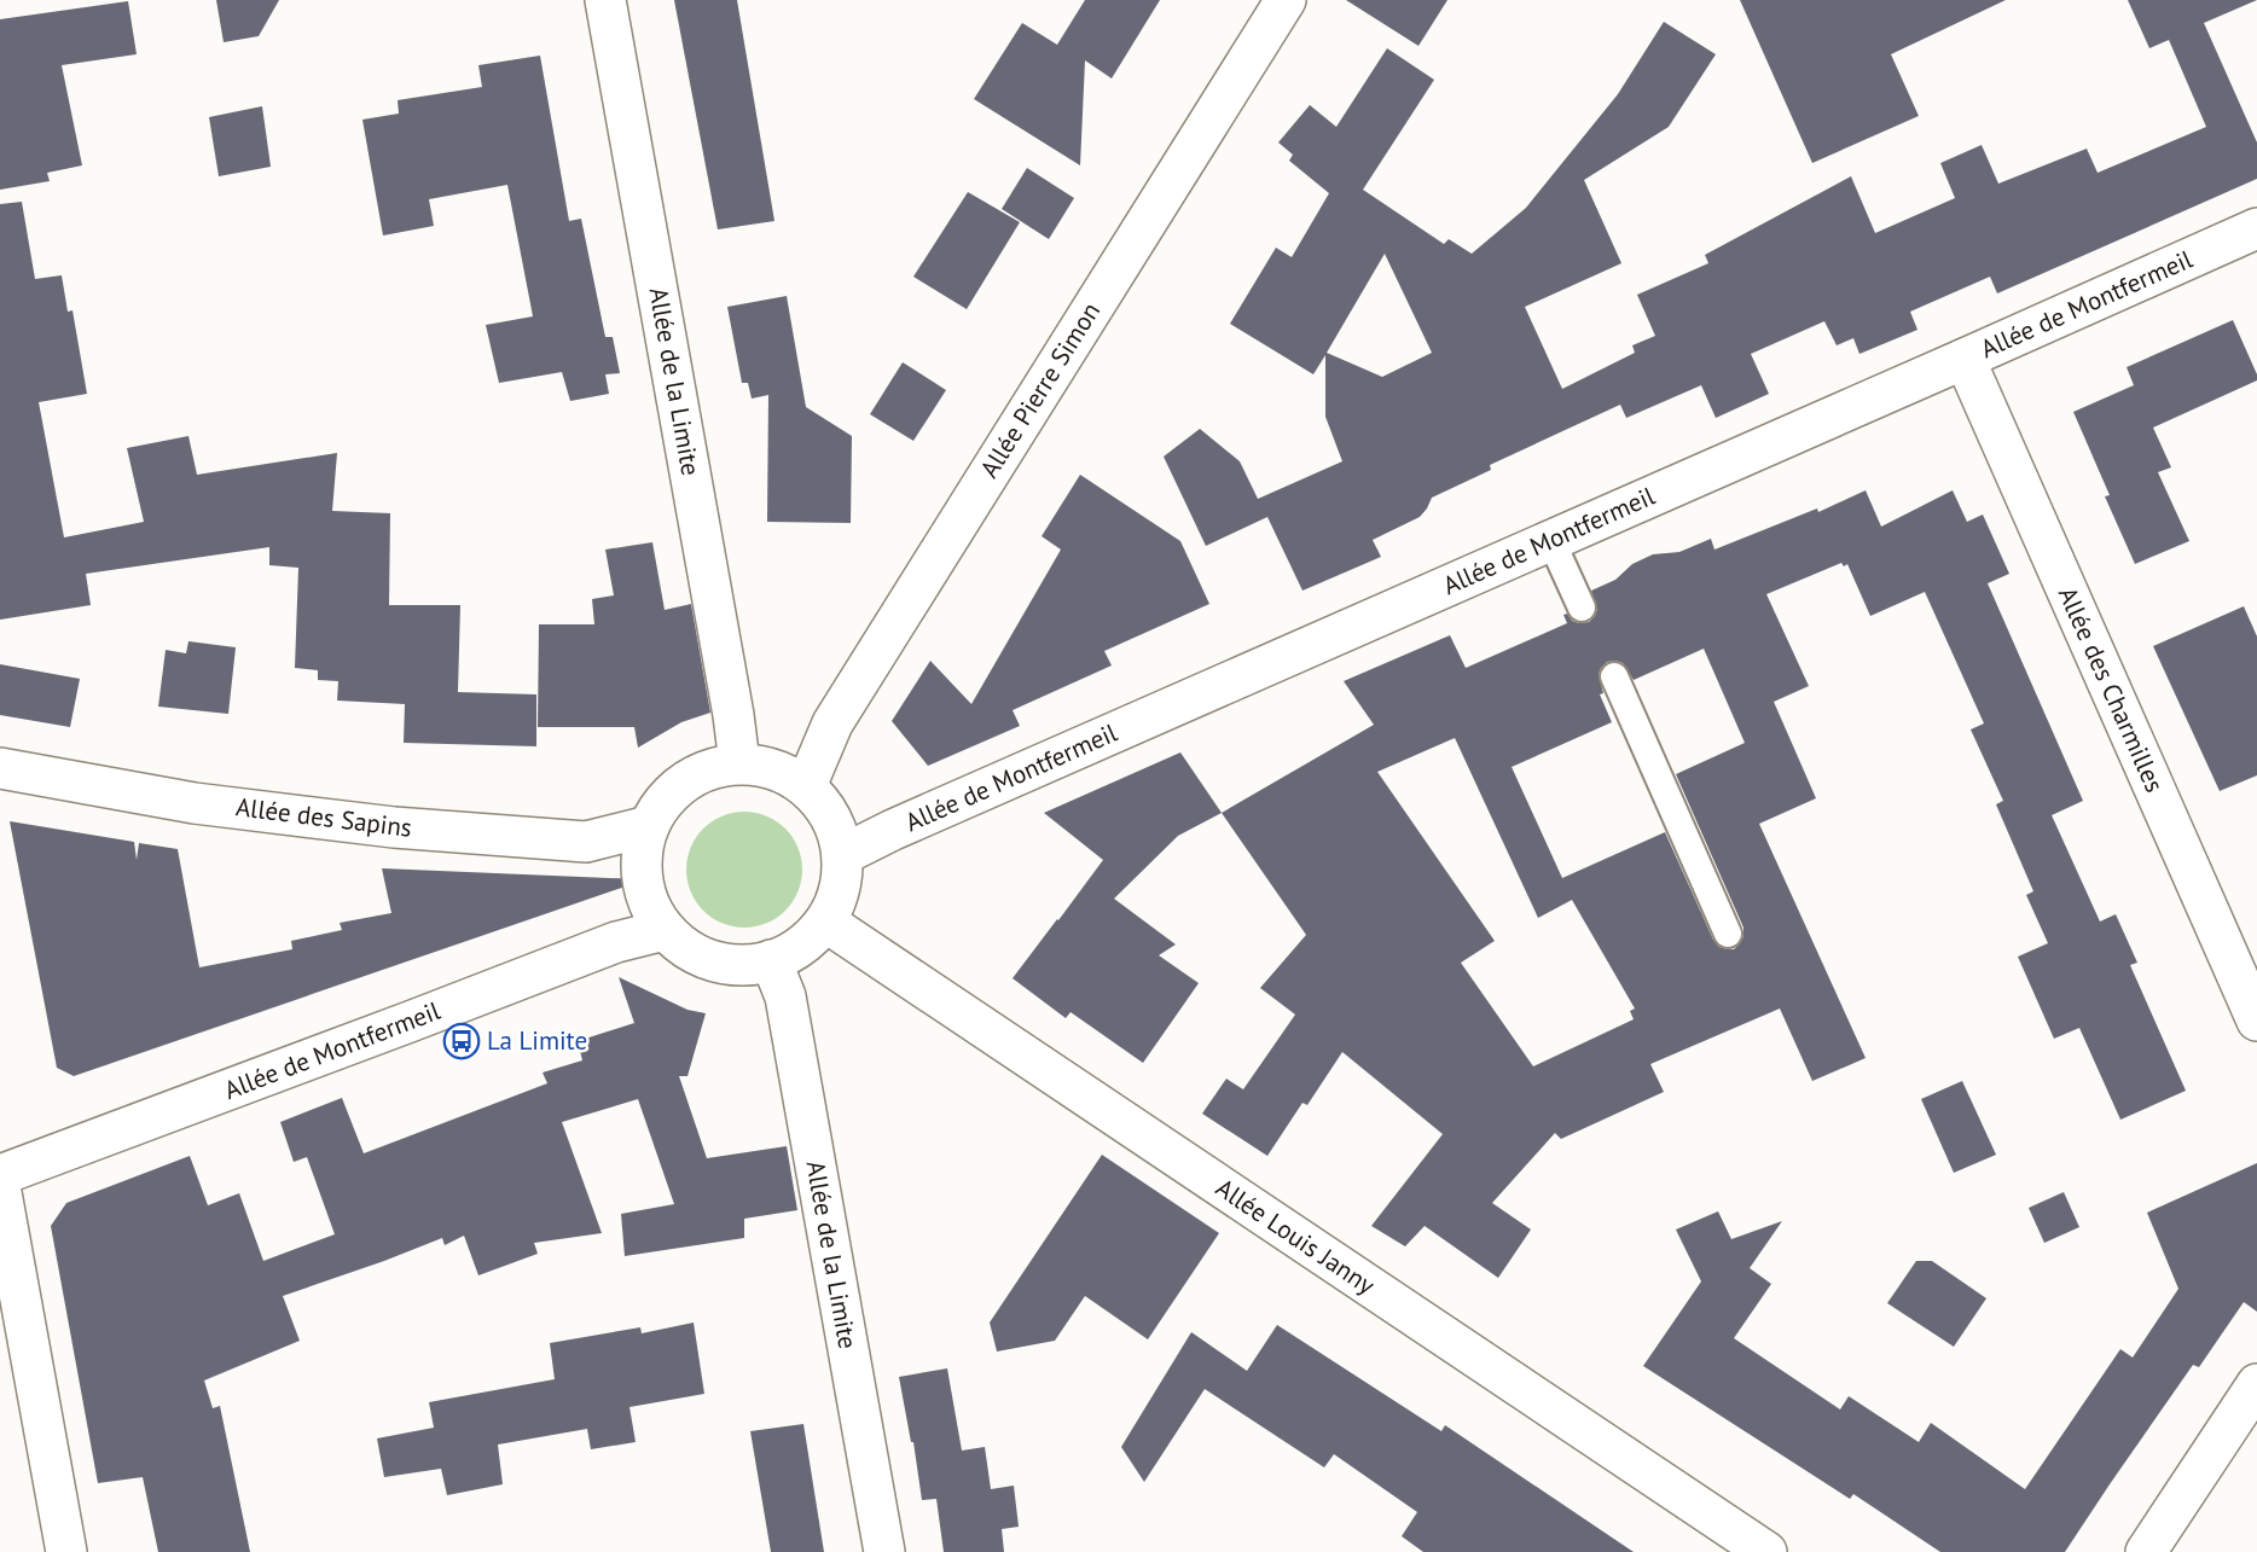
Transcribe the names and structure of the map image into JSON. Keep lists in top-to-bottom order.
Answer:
{
  "streets": {
    "street": [
      "Allée de Montfermeil",
      "Allée de la Limite",
      "Allée Pierre Simon",
      "Allée des Charmilles",
      "Allée des Sapins",
      "Allée Louis Janny"
    ]
  },
  "crossings": [
    ["Allée de Montfermeil", "Allée de la Limite"],
    ["Allée de Montfermeil", "Allée Pierre Simon"],
    ["Allée de Montfermeil", "Allée des Charmilles"],
    ["Allée de Montfermeil", "Allée des Sapins"],
    ["Allée de Montfermeil", "Allée Louis Janny"],
    ["Allée de la Limite", "Allée Pierre Simon"],
    ["Allée de la Limite", "Allée des Sapins"],
    ["Allée de la Limite", "Allée Louis Janny"],
    ["Allée Pierre Simon", "Allée des Sapins"],
    ["Allée Pierre Simon", "Allée Louis Janny"],
    ["Allée des Sapins", "Allée Louis Janny"]
  ],
  "places": {
    "bus stop": ["La Limite"]
  }
}
